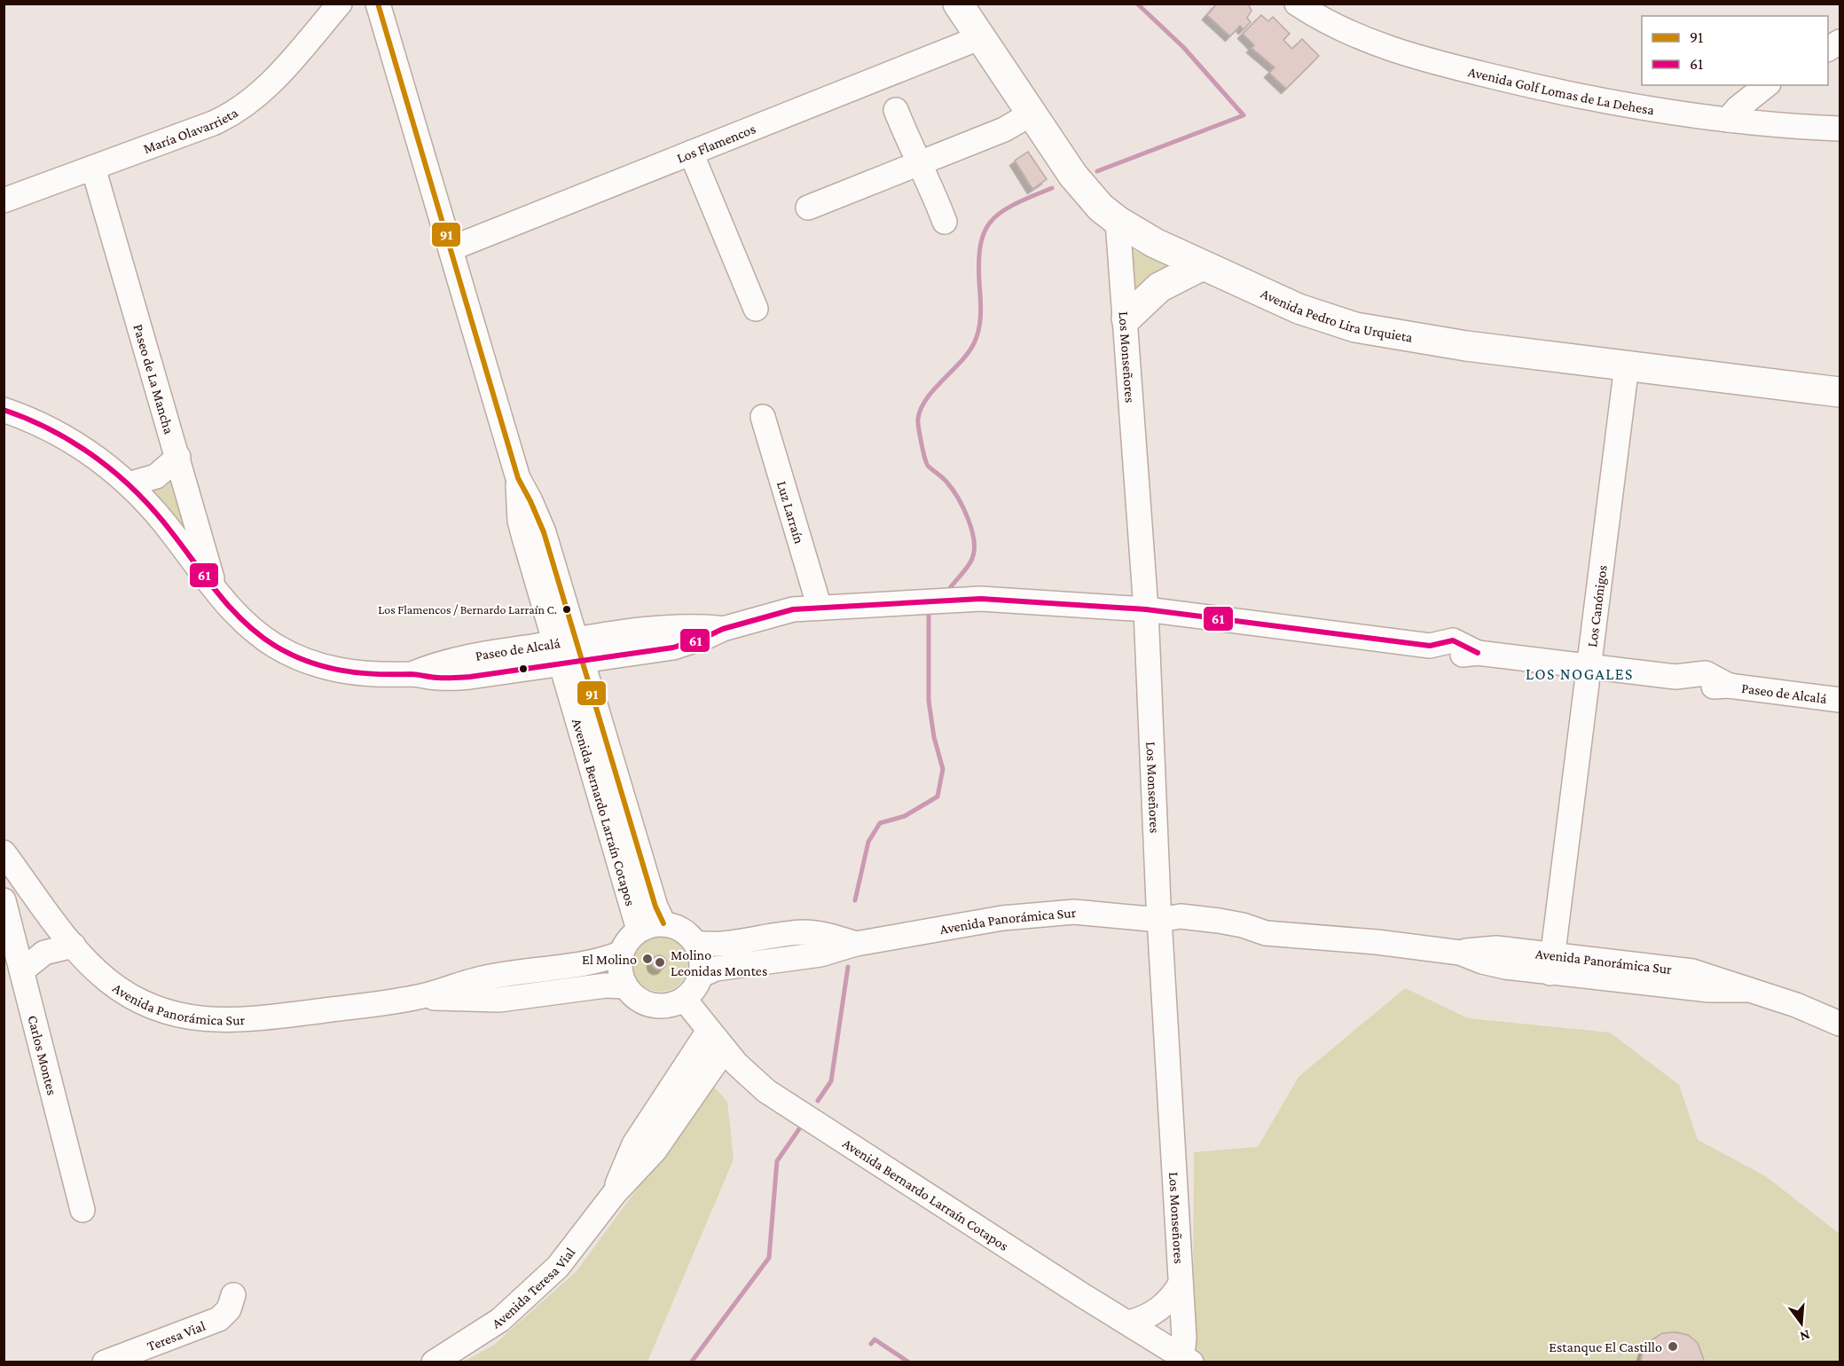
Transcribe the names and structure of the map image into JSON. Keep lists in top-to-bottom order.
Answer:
{
  "streets": {
    "main road": ["Avenida Pedro Lira Urquieta"],
    "street": [
      "Avenida Golf Lomas de La Dehesa",
      "María Olavarrieta",
      "Los Flamencos",
      "Los Monseñores",
      "Paseo de La Mancha",
      "Luz Larraín",
      "Los Canónigos",
      "Paseo de Alcalá",
      "Avenida Bernardo Larraín Cotapos",
      "Avenida Panorámica Sur",
      "Carlos Montes",
      "Avenida Teresa Vial",
      "Teresa Vial"
    ]
  },
  "crossings": [
    ["María Olavarrieta", "Paseo de La Mancha"],
    ["Los Flamencos", "Avenida Pedro Lira Urquieta"],
    ["Los Flamencos", "Avenida Bernardo Larraín Cotapos"],
    ["Avenida Pedro Lira Urquieta", "Los Monseñores"],
    ["Avenida Pedro Lira Urquieta", "Los Canónigos"],
    ["Los Monseñores", "Paseo de Alcalá"],
    ["Los Monseñores", "Avenida Bernardo Larraín Cotapos"],
    ["Los Monseñores", "Avenida Panorámica Sur"],
    ["Paseo de La Mancha", "Paseo de Alcalá"],
    ["Luz Larraín", "Paseo de Alcalá"],
    ["Los Canónigos", "Paseo de Alcalá"],
    ["Los Canónigos", "Avenida Panorámica Sur"],
    ["Paseo de Alcalá", "Avenida Bernardo Larraín Cotapos"],
    ["Avenida Bernardo Larraín Cotapos", "Avenida Panorámica Sur"],
    ["Avenida Bernardo Larraín Cotapos", "Avenida Teresa Vial"]
  ],
  "districts": ["LOS NOGALES"],
  "places": [
    "Los Flamencos / Bernardo Larraín C.",
    "El Molino",
    "Molino Leonidas Montes",
    "Estanque El Castillo"
  ],
  "lines": ["transit line 91", "transit line 61"],
  "legend": ["91", "61"],
  "north": "bottom"
}
